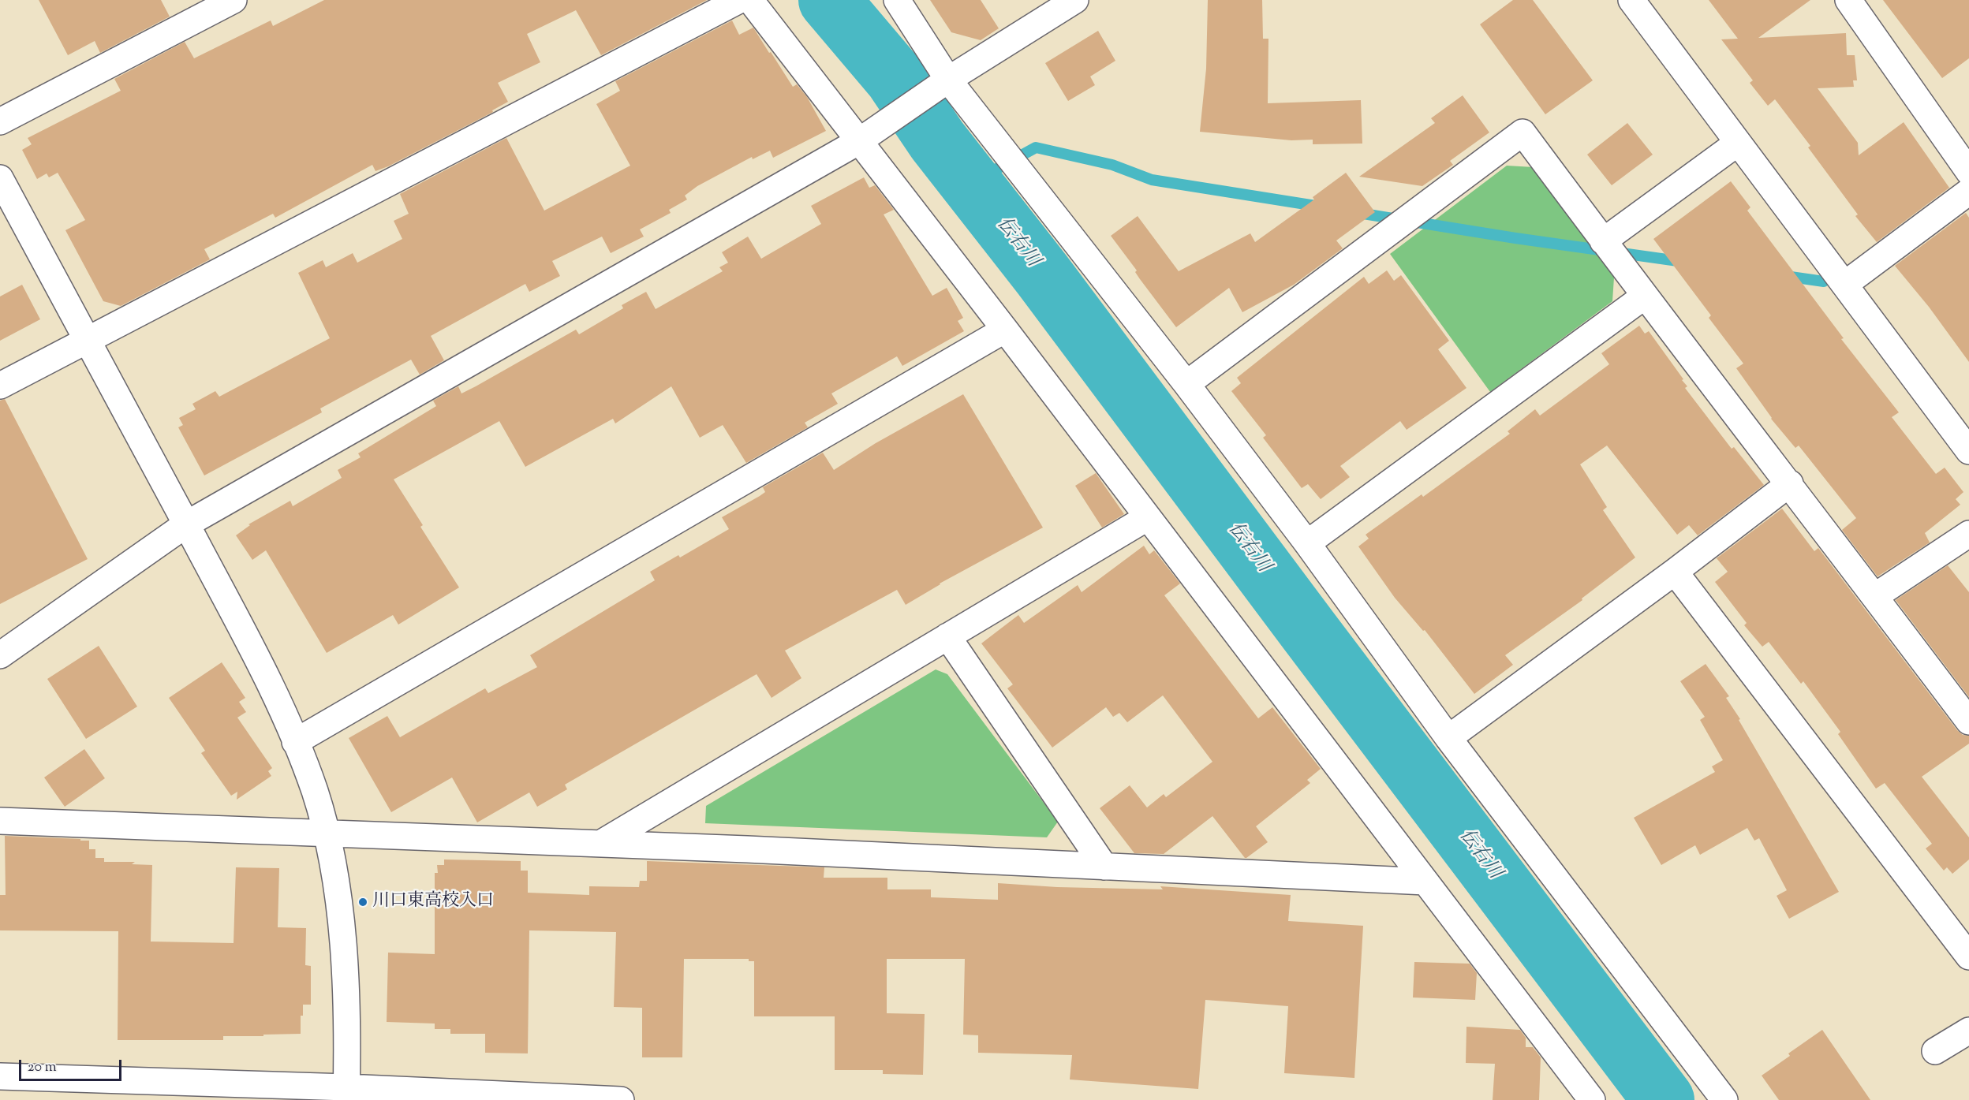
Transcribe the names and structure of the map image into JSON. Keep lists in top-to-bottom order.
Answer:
{
  "water": ["伝右川"],
  "places": ["川口東高校入口"],
  "scale_bar": "20 m"
}
